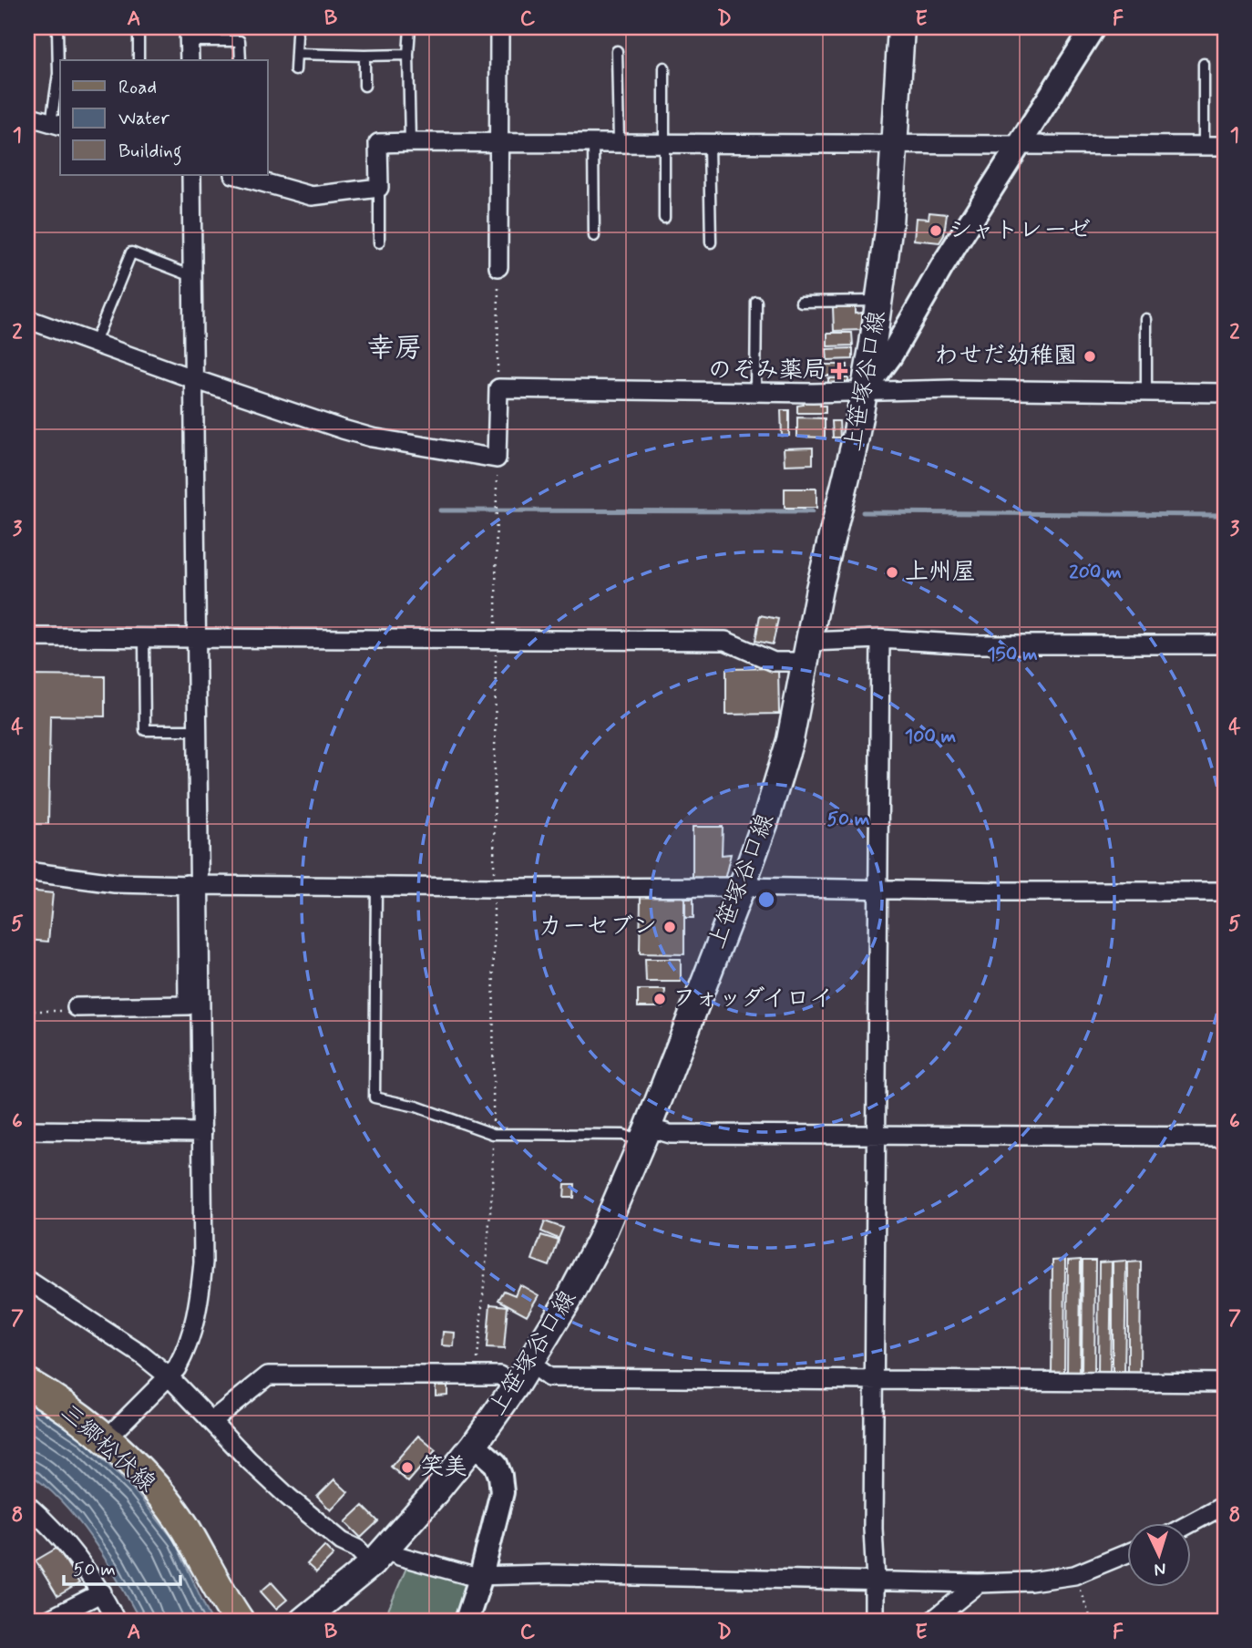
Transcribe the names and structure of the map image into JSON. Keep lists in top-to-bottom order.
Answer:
{
  "streets": {
    "main road": ["上笹塚谷口線", "三郷松伏線"]
  },
  "districts": ["幸房"],
  "places": {
    "other": [
      "シャトレーゼ",
      "わせだ幼稚園",
      "上州屋",
      "カーセブン",
      "フォッダイロイ",
      "笑美"
    ],
    "health": ["のぞみ薬局"]
  },
  "legend": ["Road", "Water", "Building"],
  "scale_bar": "50 m",
  "north": "bottom",
  "grid": {
    "columns": [
      "A",
      "B",
      "C",
      "D",
      "E",
      "F"
    ],
    "rows": [
      "1",
      "2",
      "3",
      "4",
      "5",
      "6",
      "7",
      "8"
    ]
  },
  "rings": [
    "200 m",
    "150 m",
    "100 m",
    "50 m"
  ]
}
